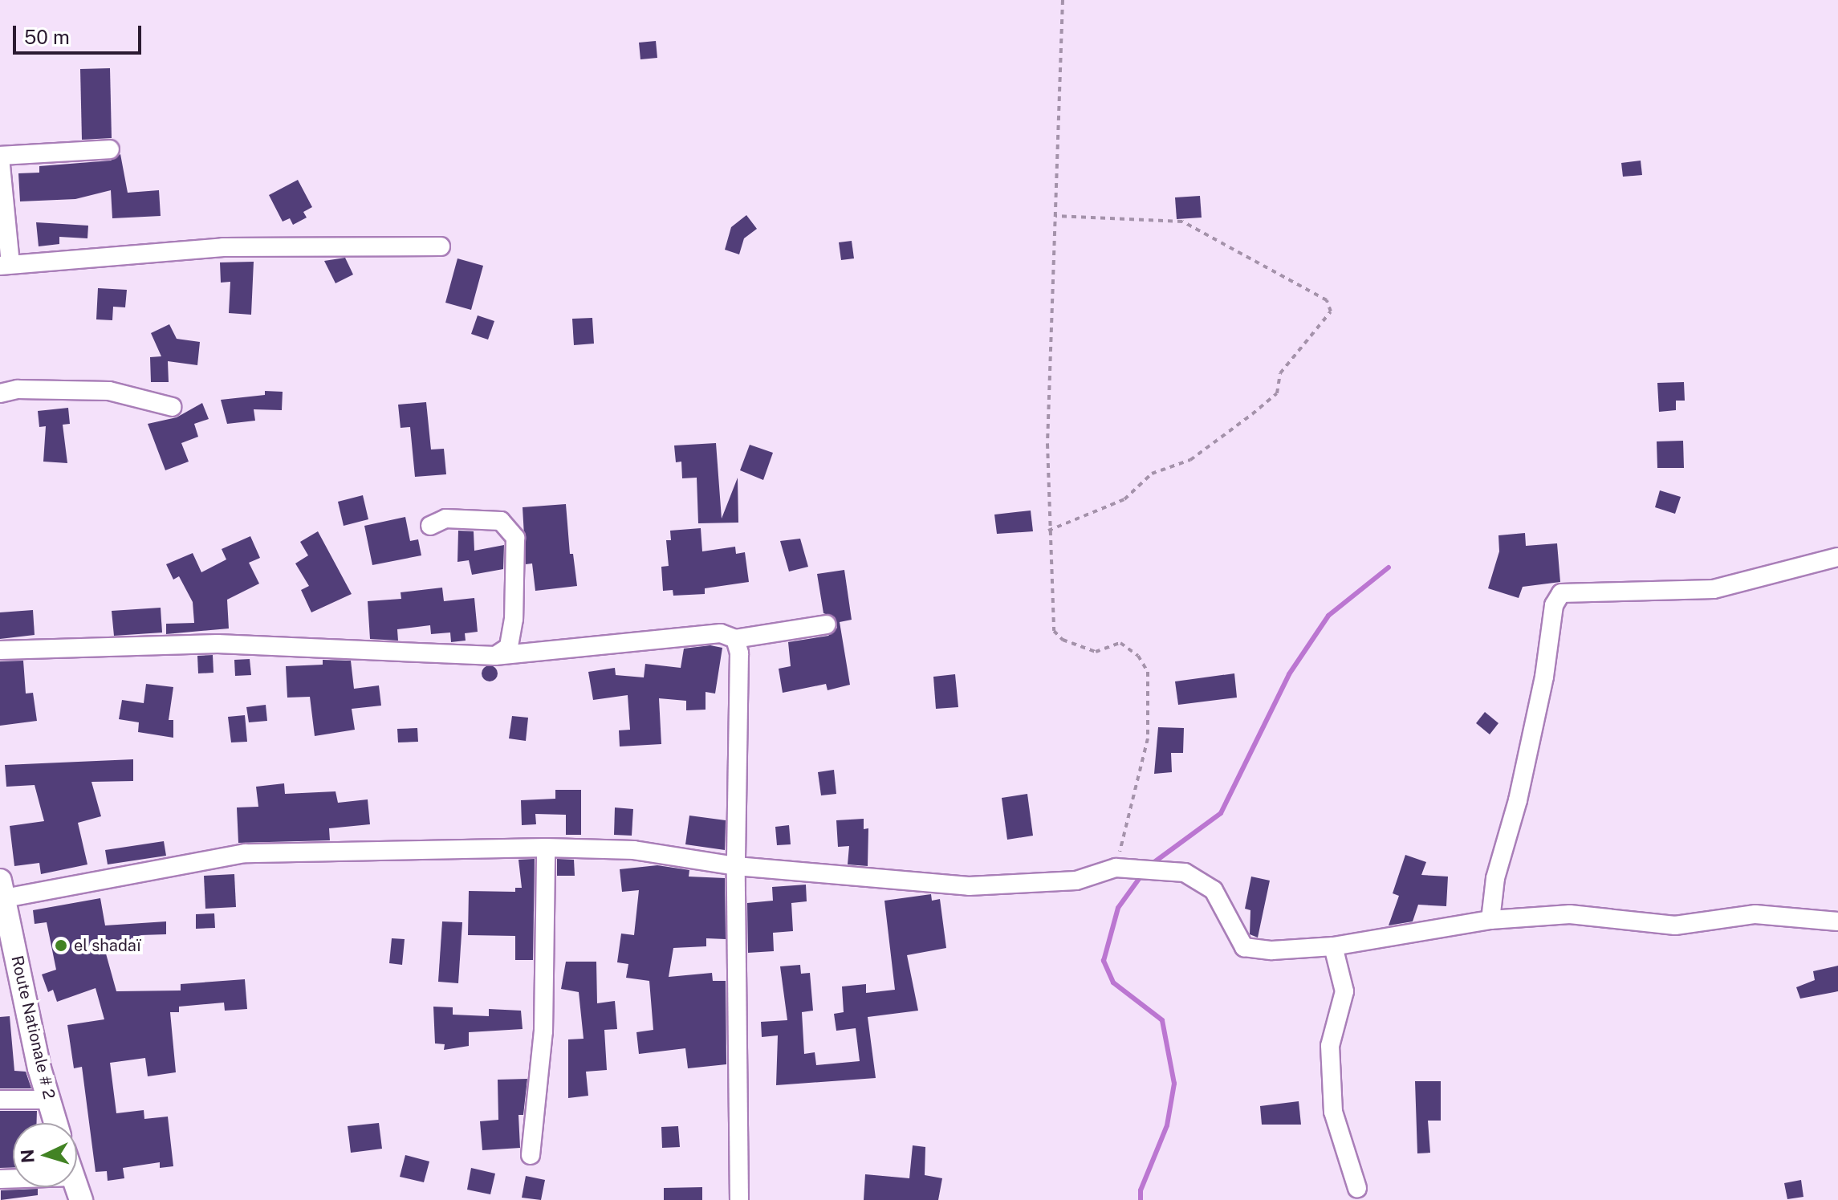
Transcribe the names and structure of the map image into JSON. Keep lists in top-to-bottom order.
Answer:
{
  "streets": {
    "main road": ["Route Nationale # 2"]
  },
  "places": ["el shadaï"],
  "scale_bar": "50 m",
  "north": "left"
}
